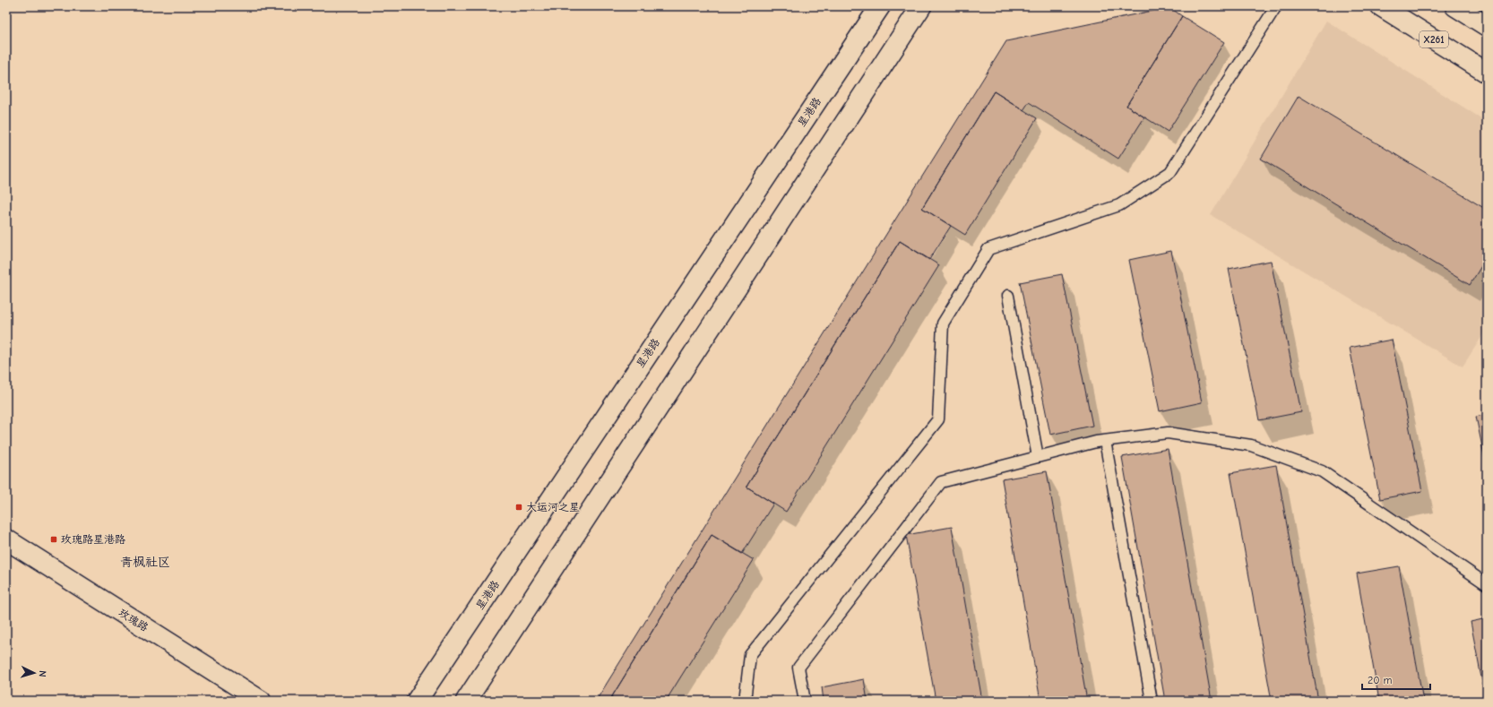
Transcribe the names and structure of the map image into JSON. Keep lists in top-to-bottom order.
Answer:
{
  "streets": {
    "main road": ["X261", "星港路", "玫瑰路"]
  },
  "districts": ["青枫社区"],
  "places": {
    "transit": ["大运河之星", "玫瑰路星港路"]
  },
  "scale_bar": "20 m",
  "north": "right"
}
